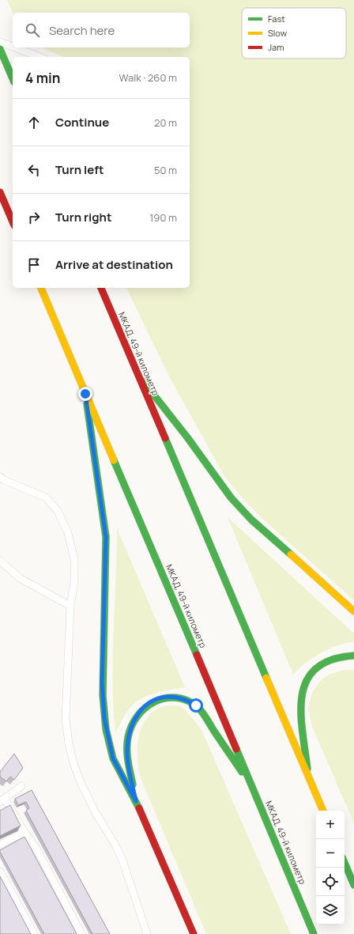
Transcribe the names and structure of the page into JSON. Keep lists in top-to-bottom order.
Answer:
{
  "streets": {
    "main road": ["МКАД, 49-й километр"]
  },
  "legend": ["Fast", "Slow", "Jam"],
  "page": {
    "search": "Search here",
    "heading": ["4 min", "Walk · 260 m"],
    "list": [
      ["Continue", "20 m"],
      ["Turn left", "50 m"],
      ["Turn right", "190 m"],
      "Arrive at destination"
    ],
    "map_buttons": ["+", "−"]
  }
}
